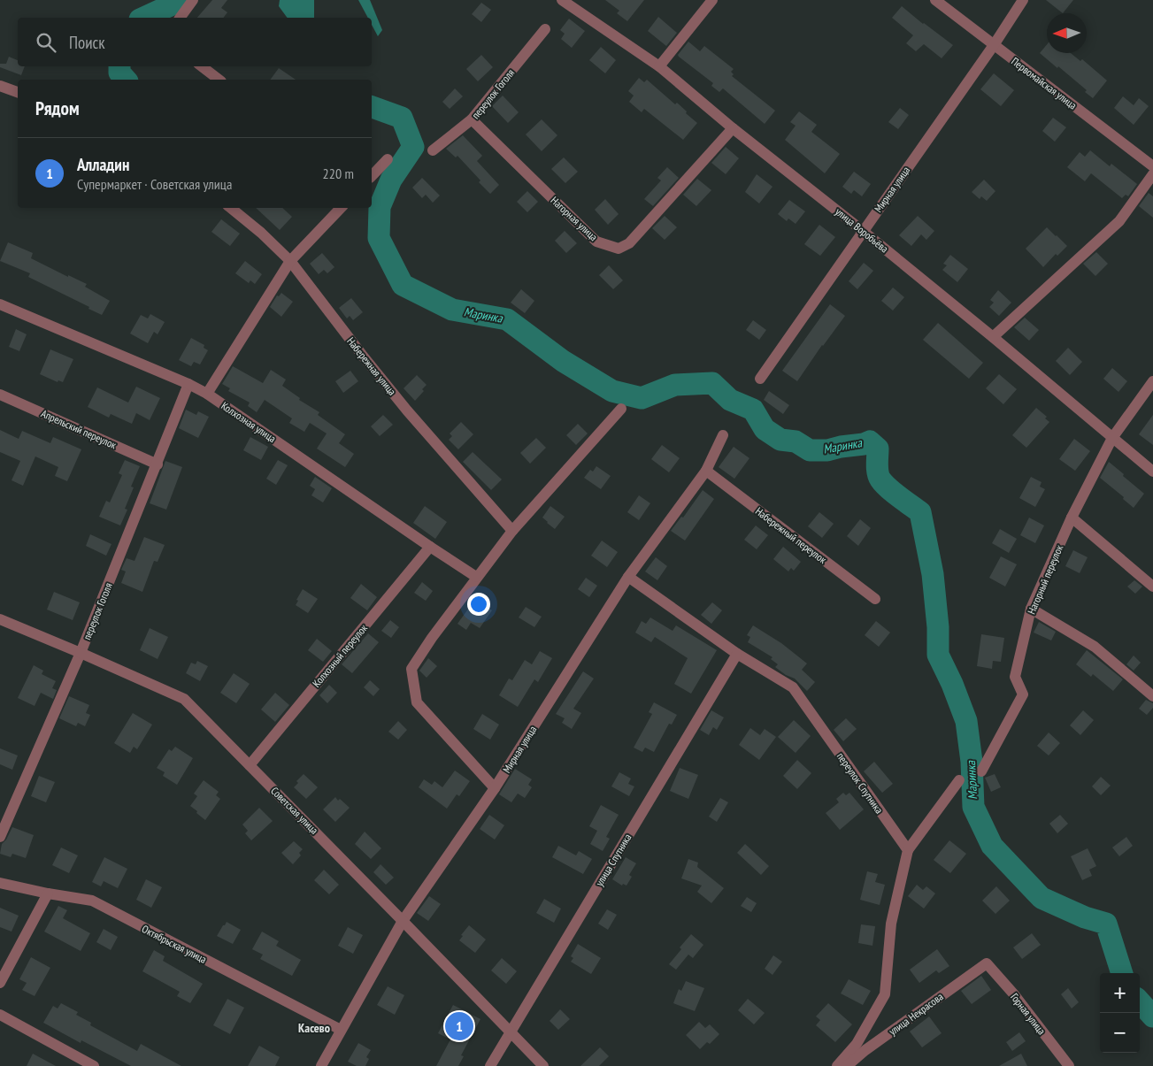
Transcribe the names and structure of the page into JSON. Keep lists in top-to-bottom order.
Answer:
{
  "streets": {
    "street": [
      "Первомайская улица",
      "переулок Гоголя",
      "Мирная улица",
      "Нагорная улица",
      "улица Воробьёва",
      "Набережная улица",
      "Колхозная улица",
      "Апрельский переулок",
      "Набережный переулок",
      "Нагорный переулок",
      "Колхозный переулок",
      "переулок Спутника",
      "Советская улица",
      "улица Спутника",
      "Октябрьская улица",
      "улица Некрасова",
      "Горная улица"
    ]
  },
  "crossings": [
    ["Первомайская улица", "Мирная улица"],
    ["переулок Гоголя", "Нагорная улица"],
    ["переулок Гоголя", "Колхозная улица"],
    ["переулок Гоголя", "Апрельский переулок"],
    ["переулок Гоголя", "Советская улица"],
    ["Мирная улица", "улица Воробьёва"],
    ["Мирная улица", "Набережный переулок"],
    ["Мирная улица", "переулок Спутника"],
    ["Мирная улица", "Советская улица"],
    ["Мирная улица", "Октябрьская улица"],
    ["Нагорная улица", "улица Воробьёва"],
    ["улица Воробьёва", "Нагорный переулок"],
    ["Колхозная улица", "Колхозный переулок"],
    ["Колхозный переулок", "Советская улица"],
    ["переулок Спутника", "улица Спутника"],
    ["Советская улица", "улица Спутника"],
    ["улица Некрасова", "Горная улица"]
  ],
  "districts": ["Касево"],
  "water": ["Маринка"],
  "north": "left",
  "page": {
    "search": "Поиск",
    "heading": "Рядом",
    "list": [
      {
        "mark": "1",
        "name": "Алладин",
        "note": "Супермаркет · Советская улица",
        "value": "220 m"
      }
    ],
    "map_buttons": ["+", "−"],
    "pins": "1"
  }
}
